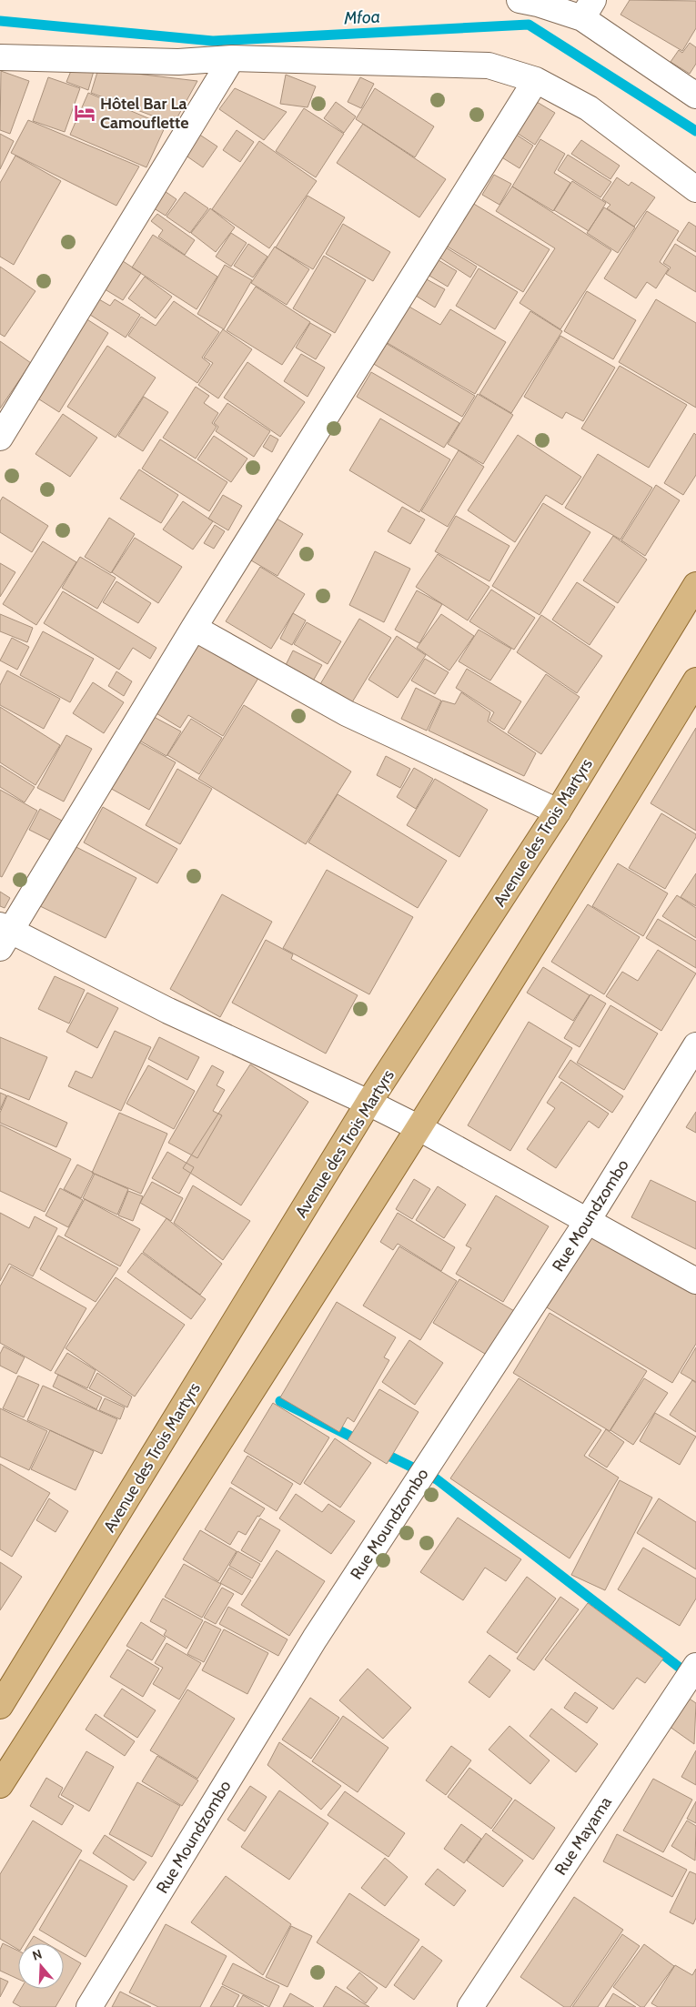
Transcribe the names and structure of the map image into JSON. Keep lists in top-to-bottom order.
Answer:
{
  "streets": {
    "main road": ["Avenue des Trois Martyrs"],
    "street": ["Rue Moundzombo", "Rue Mayama"]
  },
  "water": ["Mfoa"],
  "places": {
    "hotel": ["Hôtel Bar La Camouflette"]
  },
  "north": "top"
}
